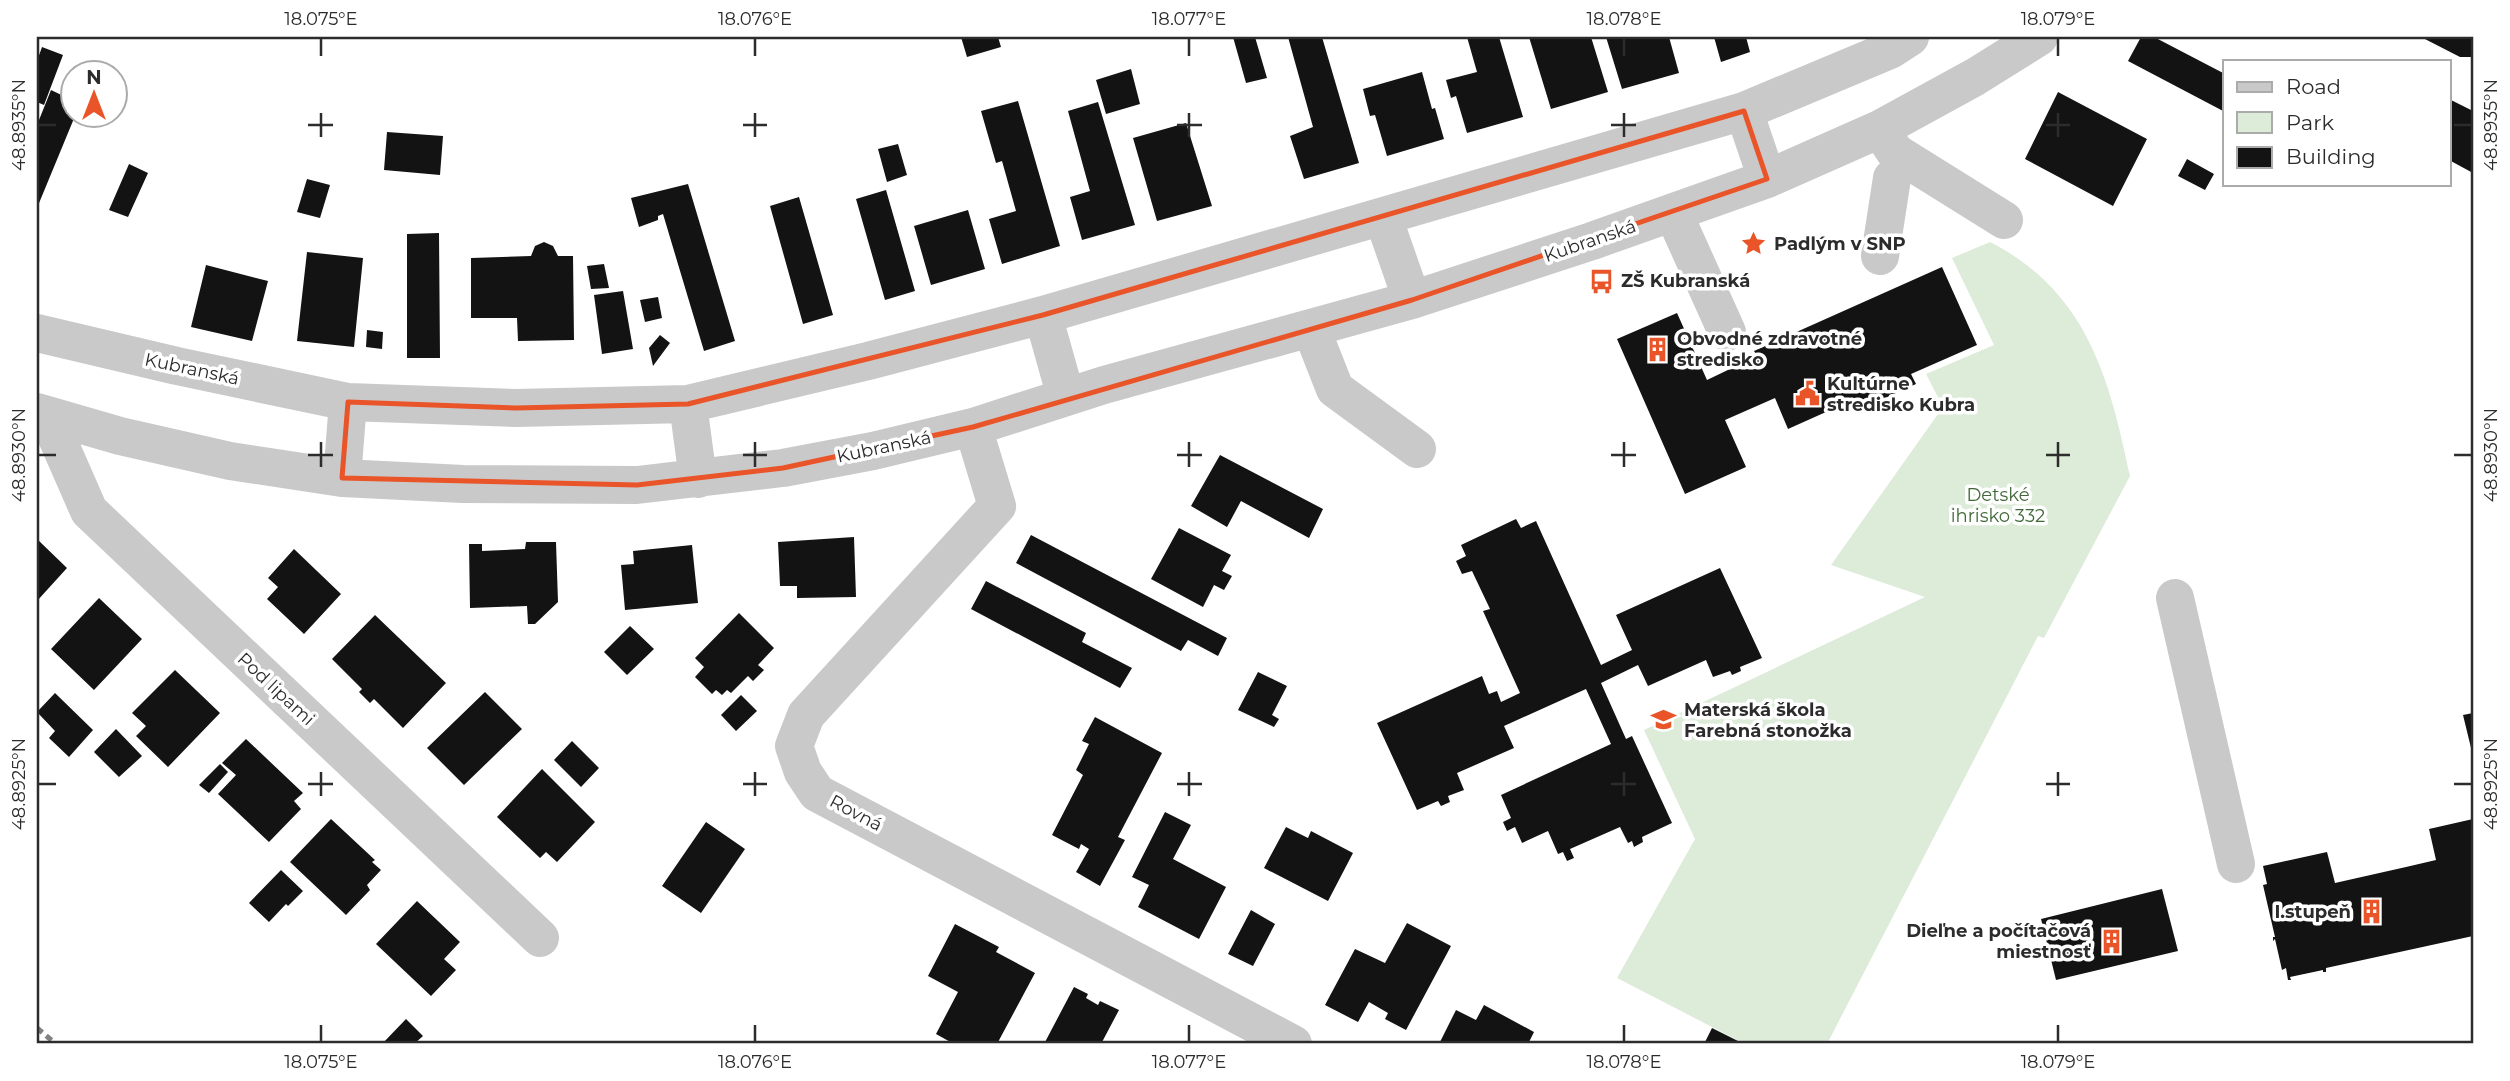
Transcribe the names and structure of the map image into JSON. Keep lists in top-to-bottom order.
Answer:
{
  "streets": {
    "street": ["Kubranská", "Pod lipami", "Rovná"]
  },
  "crossings": [
    ["Kubranská", "Pod lipami"],
    ["Kubranská", "Rovná"]
  ],
  "parks": ["Detské ihrisko 332"],
  "places": {
    "place": ["Padlým v SNP"],
    "bus stop": ["ZŠ Kubranská"],
    "building": ["Obvodné zdravotné stredisko", "I.stupeň", "Dieľne a počítačová miestnosť"],
    "public building": ["Kultúrne stredisko Kubra"],
    "school or university": ["Materská škola Farebná stonožka"]
  },
  "legend": ["Road", "Park", "Building"],
  "north": "top",
  "coordinates": [
    "18.075°E",
    "18.076°E",
    "18.077°E",
    "18.078°E",
    "18.079°E",
    "48.8935°N",
    "48.8930°N",
    "48.8925°N"
  ]
}
